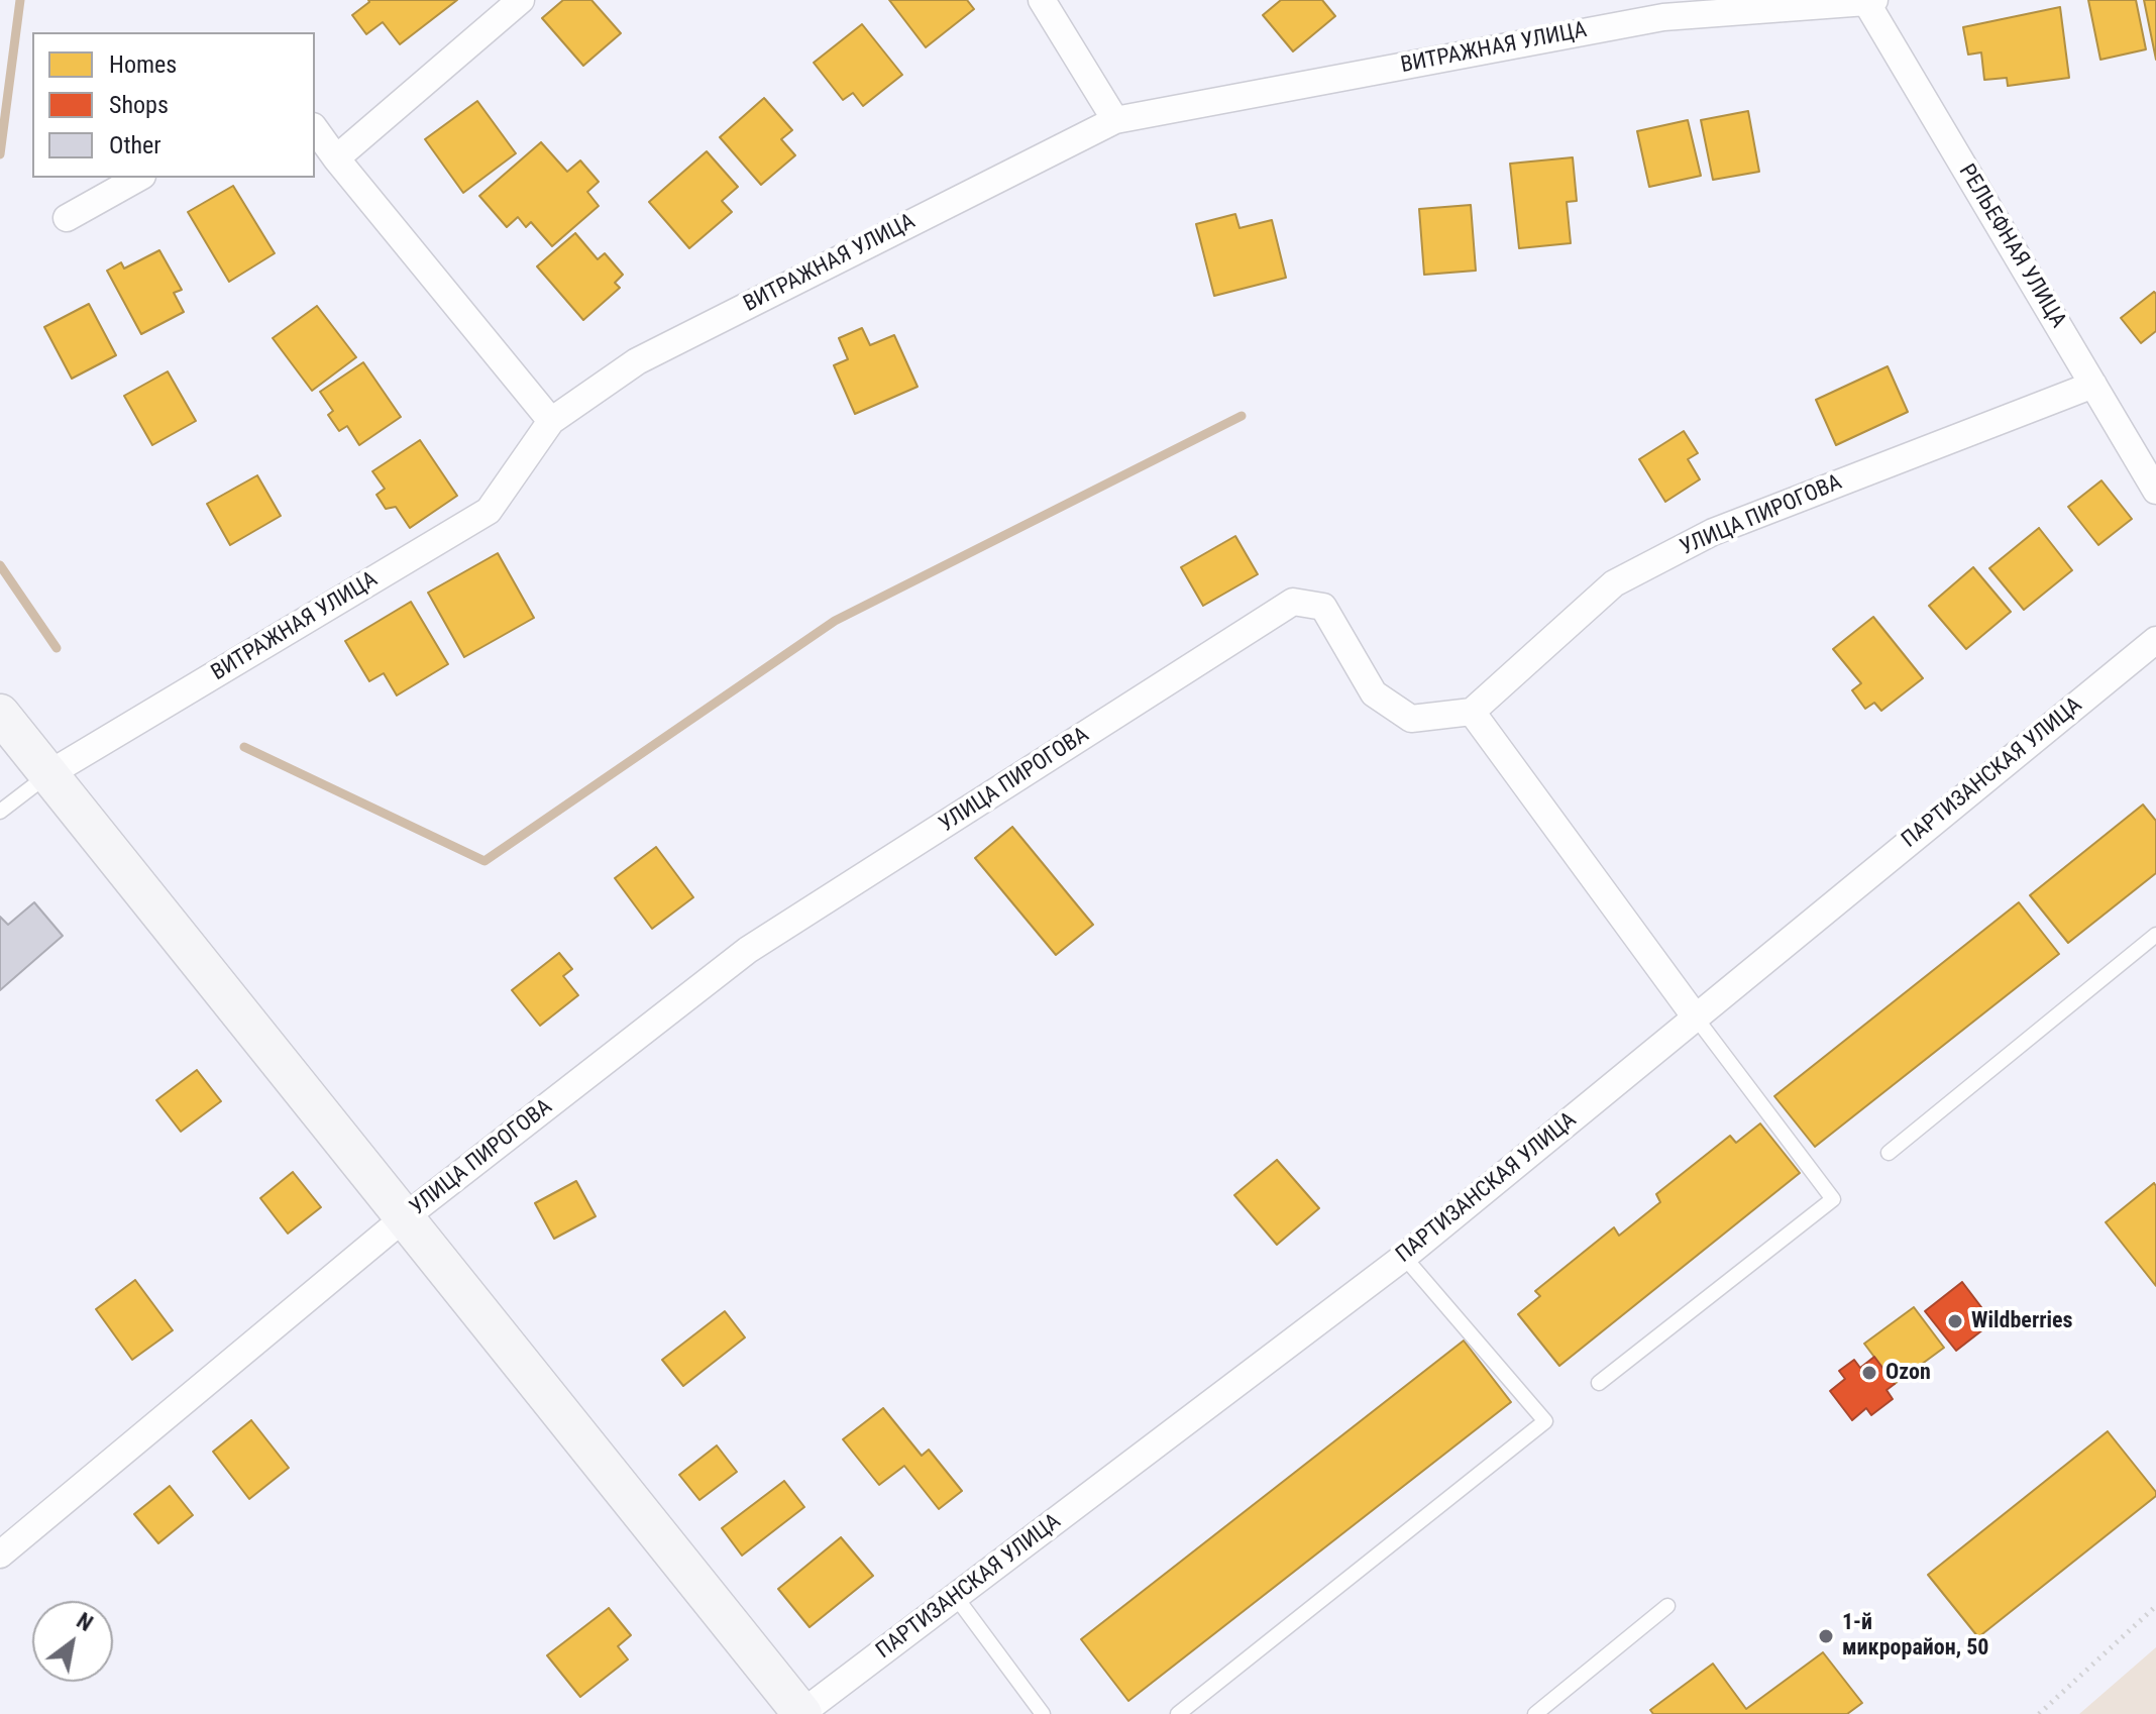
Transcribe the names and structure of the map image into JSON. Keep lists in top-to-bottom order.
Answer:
{
  "streets": {
    "street": [
      "ВИТРАЖНАЯ УЛИЦА",
      "РЕЛЬЕФНАЯ УЛИЦА",
      "УЛИЦА ПИРОГОВА",
      "ПАРТИЗАНСКАЯ УЛИЦА"
    ]
  },
  "crossings": [
    ["ВИТРАЖНАЯ УЛИЦА", "РЕЛЬЕФНАЯ УЛИЦА"],
    ["РЕЛЬЕФНАЯ УЛИЦА", "УЛИЦА ПИРОГОВА"]
  ],
  "places": ["Wildberries", "Ozon", "1-й микрорайон, 50"],
  "legend": ["Homes", "Shops", "Other"],
  "north": "top right"
}
